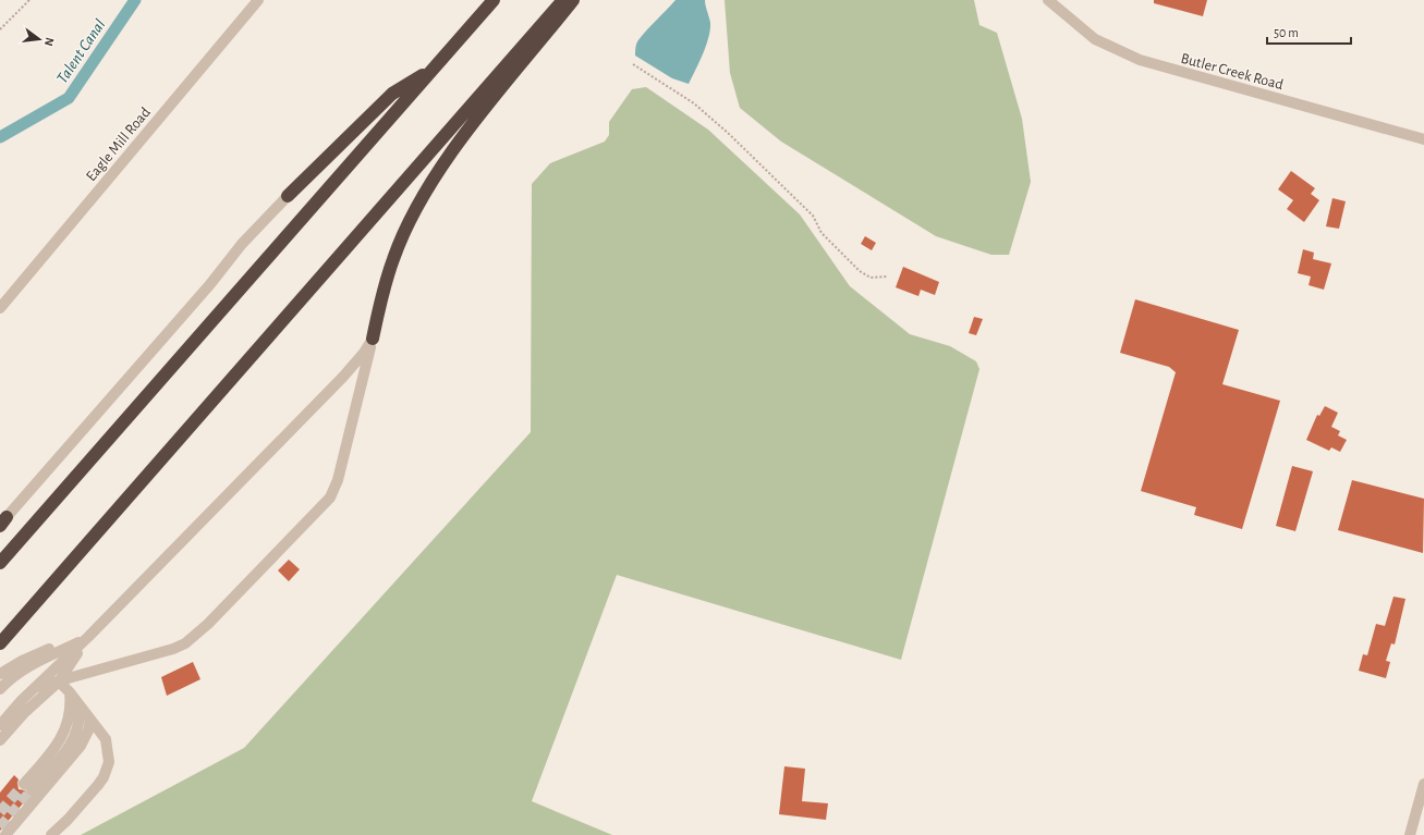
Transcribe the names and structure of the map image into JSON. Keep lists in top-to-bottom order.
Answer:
{
  "streets": {
    "street": ["Butler Creek Road", "Eagle Mill Road"]
  },
  "water": ["Talent Canal"],
  "scale_bar": "50 m",
  "north": "right"
}
